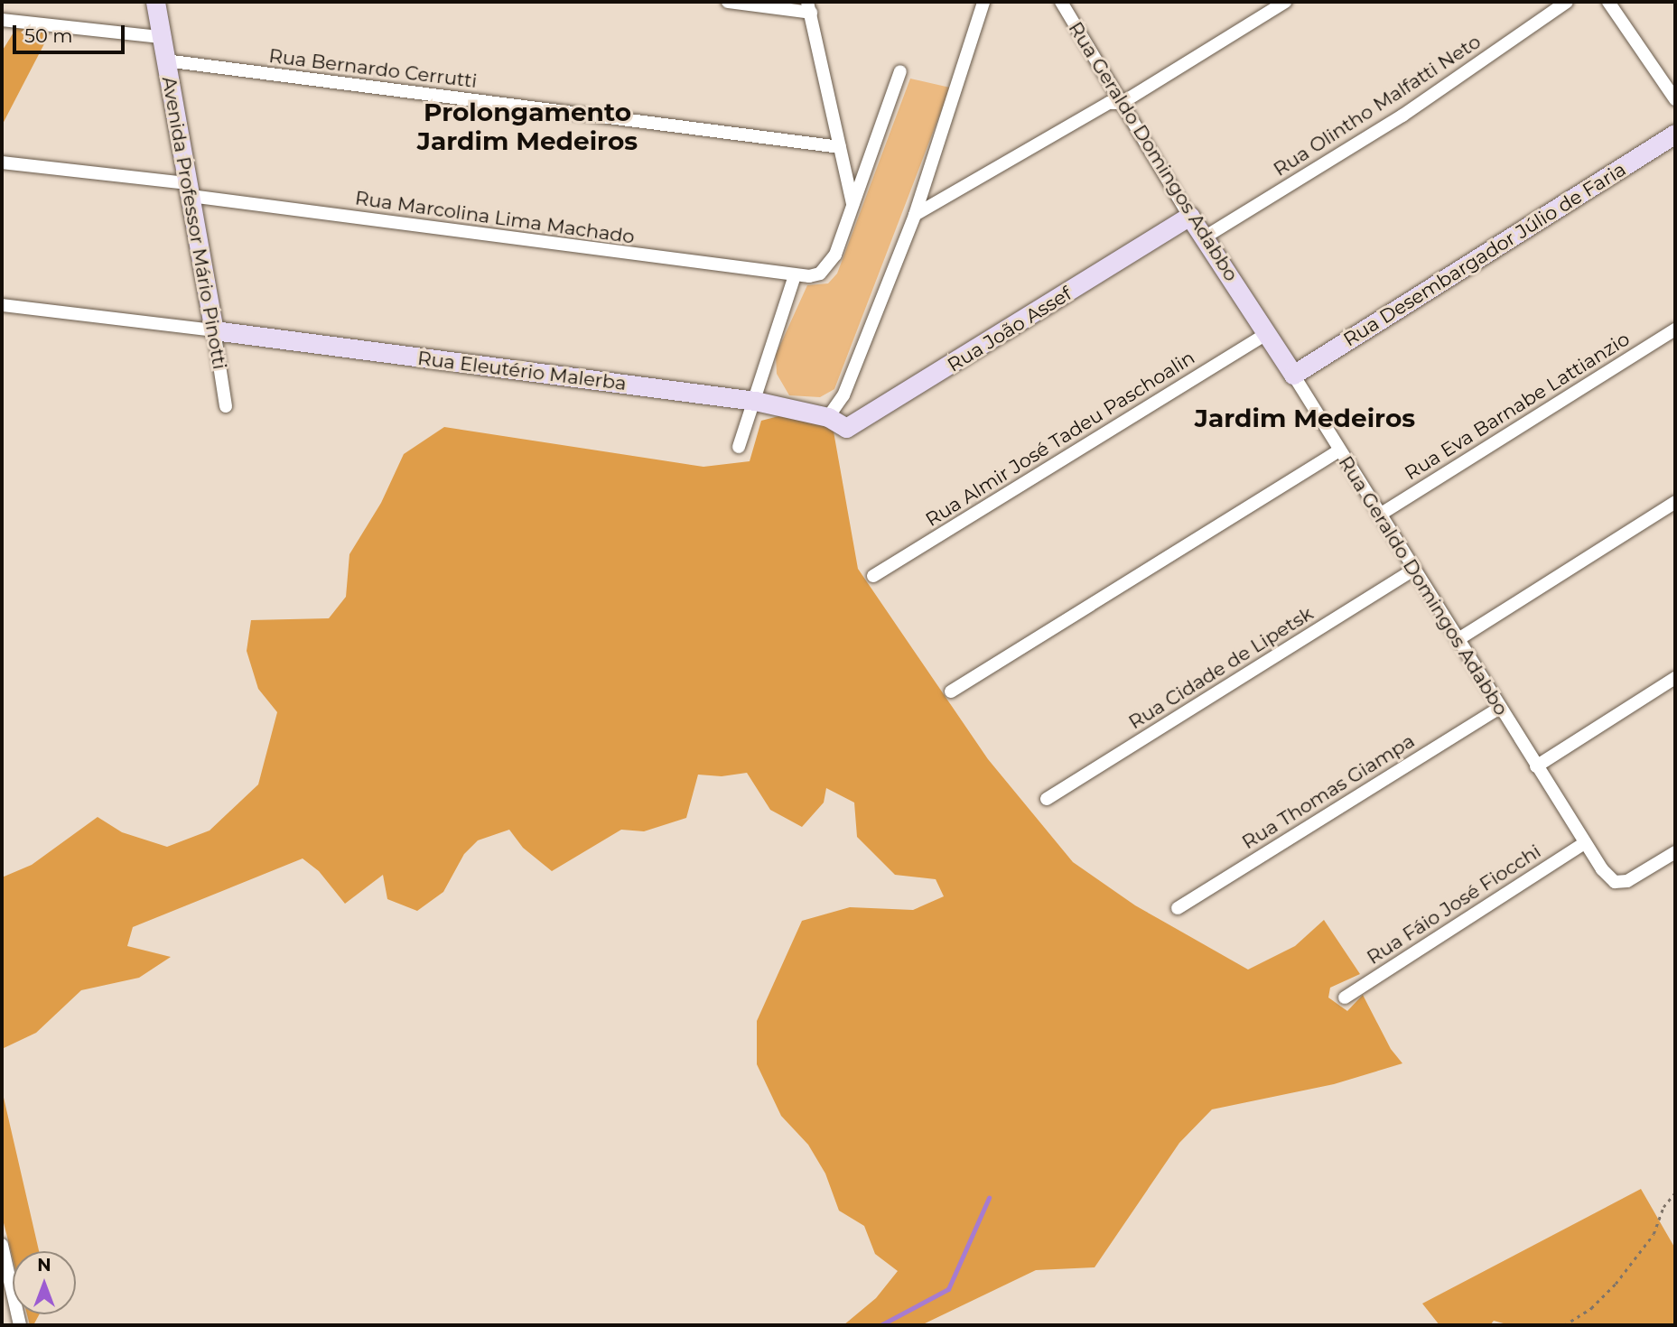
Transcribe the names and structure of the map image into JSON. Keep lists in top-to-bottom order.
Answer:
{
  "streets": {
    "street": [
      "Rua Bernardo Cerrutti",
      "Rua Olintho Malfatti Neto",
      "Rua Geraldo Domingos Adabbo",
      "Rua Marcolina Lima Machado",
      "Avenida Professor Mário Pinotti",
      "Rua Desembargador Júlio de Faria",
      "Rua João Assef",
      "Rua Eleutério Malerba",
      "Rua Eva Barnabe Lattianzio",
      "Rua Almir José Tadeu Paschoalin",
      "Rua Cidade de Lipetsk",
      "Rua Thomas Giampa",
      "Rua Fáio José Fiocchi"
    ]
  },
  "crossings": [
    ["Rua Bernardo Cerrutti", "Avenida Professor Mário Pinotti"],
    ["Rua Olintho Malfatti Neto", "Rua Geraldo Domingos Adabbo"],
    ["Rua Geraldo Domingos Adabbo", "Rua Desembargador Júlio de Faria"],
    ["Rua Geraldo Domingos Adabbo", "Rua João Assef"],
    ["Rua Geraldo Domingos Adabbo", "Rua Eva Barnabe Lattianzio"],
    ["Rua Geraldo Domingos Adabbo", "Rua Almir José Tadeu Paschoalin"],
    ["Rua Geraldo Domingos Adabbo", "Rua Cidade de Lipetsk"],
    ["Rua Geraldo Domingos Adabbo", "Rua Thomas Giampa"],
    ["Rua Geraldo Domingos Adabbo", "Rua Fáio José Fiocchi"],
    ["Rua Marcolina Lima Machado", "Avenida Professor Mário Pinotti"],
    ["Avenida Professor Mário Pinotti", "Rua Eleutério Malerba"],
    ["Rua João Assef", "Rua Eleutério Malerba"]
  ],
  "districts": ["Prolongamento Jardim Medeiros", "Jardim Medeiros"],
  "scale_bar": "50 m",
  "north": "top"
}
